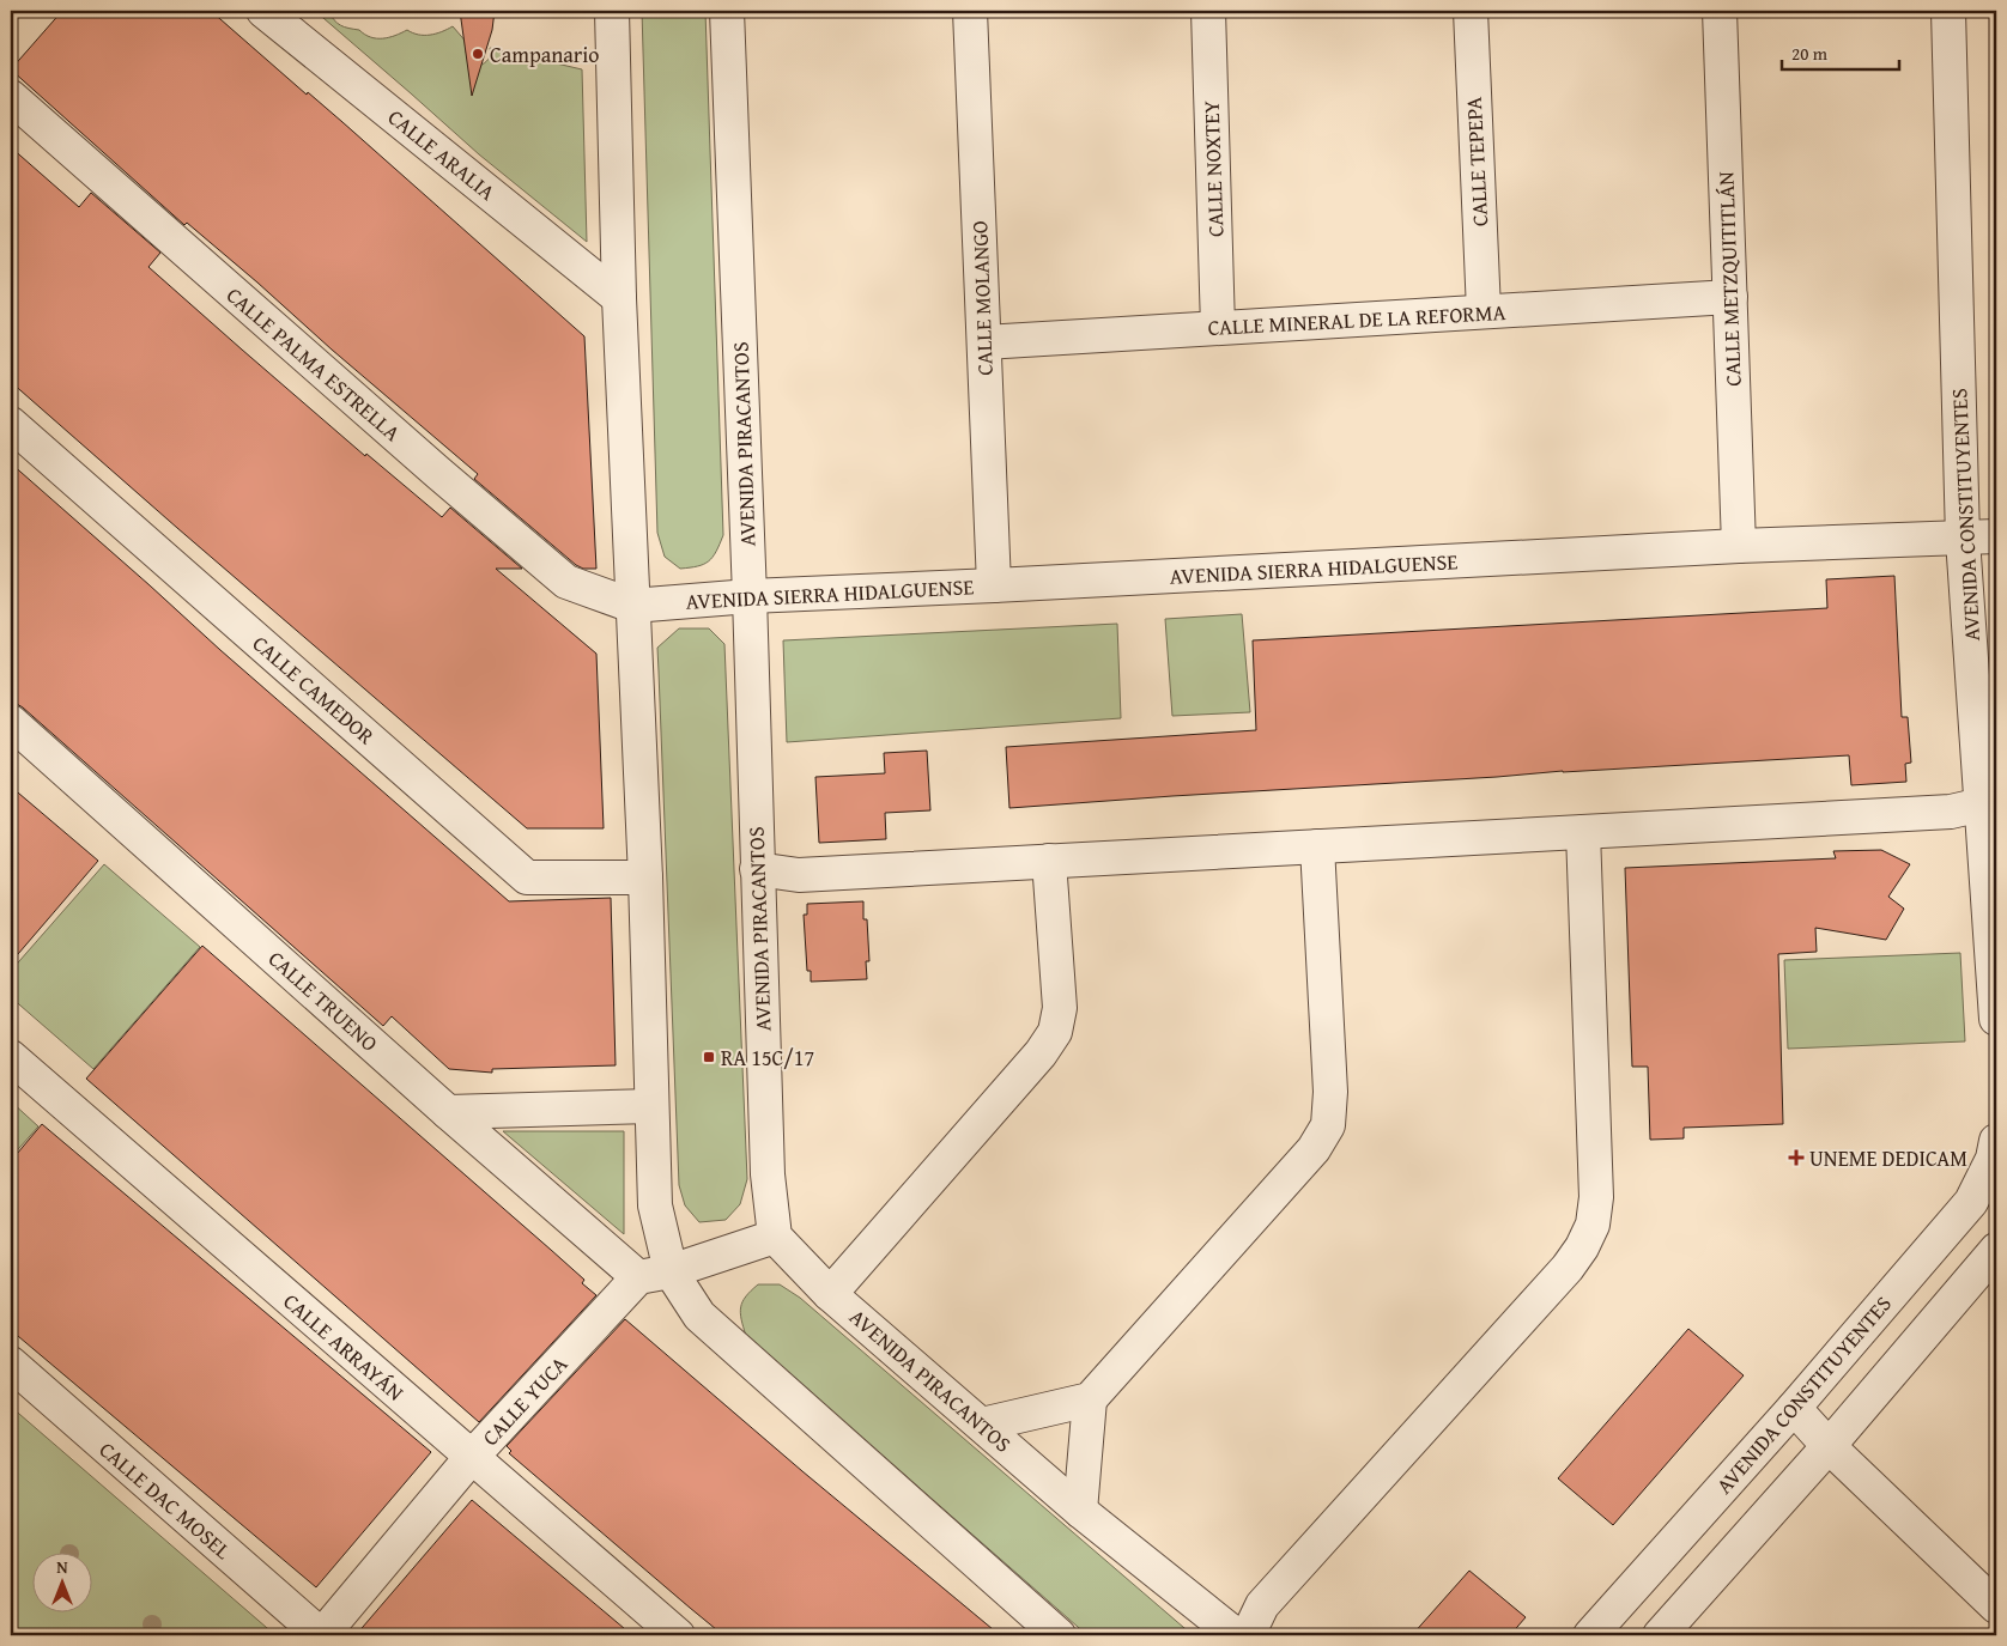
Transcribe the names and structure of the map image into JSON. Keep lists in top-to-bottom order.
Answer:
{
  "streets": {
    "street": [
      "CALLE ARALIA",
      "CALLE TEPEPA",
      "CALLE NOXTEY",
      "CALLE METZQUITITLÁN",
      "CALLE MOLANGO",
      "CALLE MINERAL DE LA REFORMA",
      "CALLE PALMA ESTRELLA",
      "AVENIDA PIRACANTOS",
      "AVENIDA CONSTITUYENTES",
      "AVENIDA SIERRA HIDALGUENSE",
      "CALLE CAMEDOR",
      "CALLE TRUENO",
      "CALLE ARRAYÁN",
      "CALLE YUCA",
      "CALLE DAC MOSEL"
    ]
  },
  "crossings": [
    ["CALLE TEPEPA", "CALLE MINERAL DE LA REFORMA"],
    ["CALLE NOXTEY", "CALLE MINERAL DE LA REFORMA"],
    ["CALLE METZQUITITLÁN", "CALLE MINERAL DE LA REFORMA"],
    ["CALLE METZQUITITLÁN", "AVENIDA SIERRA HIDALGUENSE"],
    ["CALLE MOLANGO", "CALLE MINERAL DE LA REFORMA"],
    ["CALLE MOLANGO", "AVENIDA SIERRA HIDALGUENSE"],
    ["CALLE PALMA ESTRELLA", "AVENIDA SIERRA HIDALGUENSE"],
    ["AVENIDA PIRACANTOS", "AVENIDA SIERRA HIDALGUENSE"],
    ["AVENIDA CONSTITUYENTES", "AVENIDA SIERRA HIDALGUENSE"],
    ["CALLE TRUENO", "CALLE YUCA"],
    ["CALLE ARRAYÁN", "CALLE YUCA"],
    ["CALLE YUCA", "CALLE DAC MOSEL"]
  ],
  "places": {
    "other": ["Campanario"],
    "transit": ["RA 15C/17"],
    "health": ["UNEME DEDICAM"]
  },
  "scale_bar": "20 m",
  "north": "top"
}
